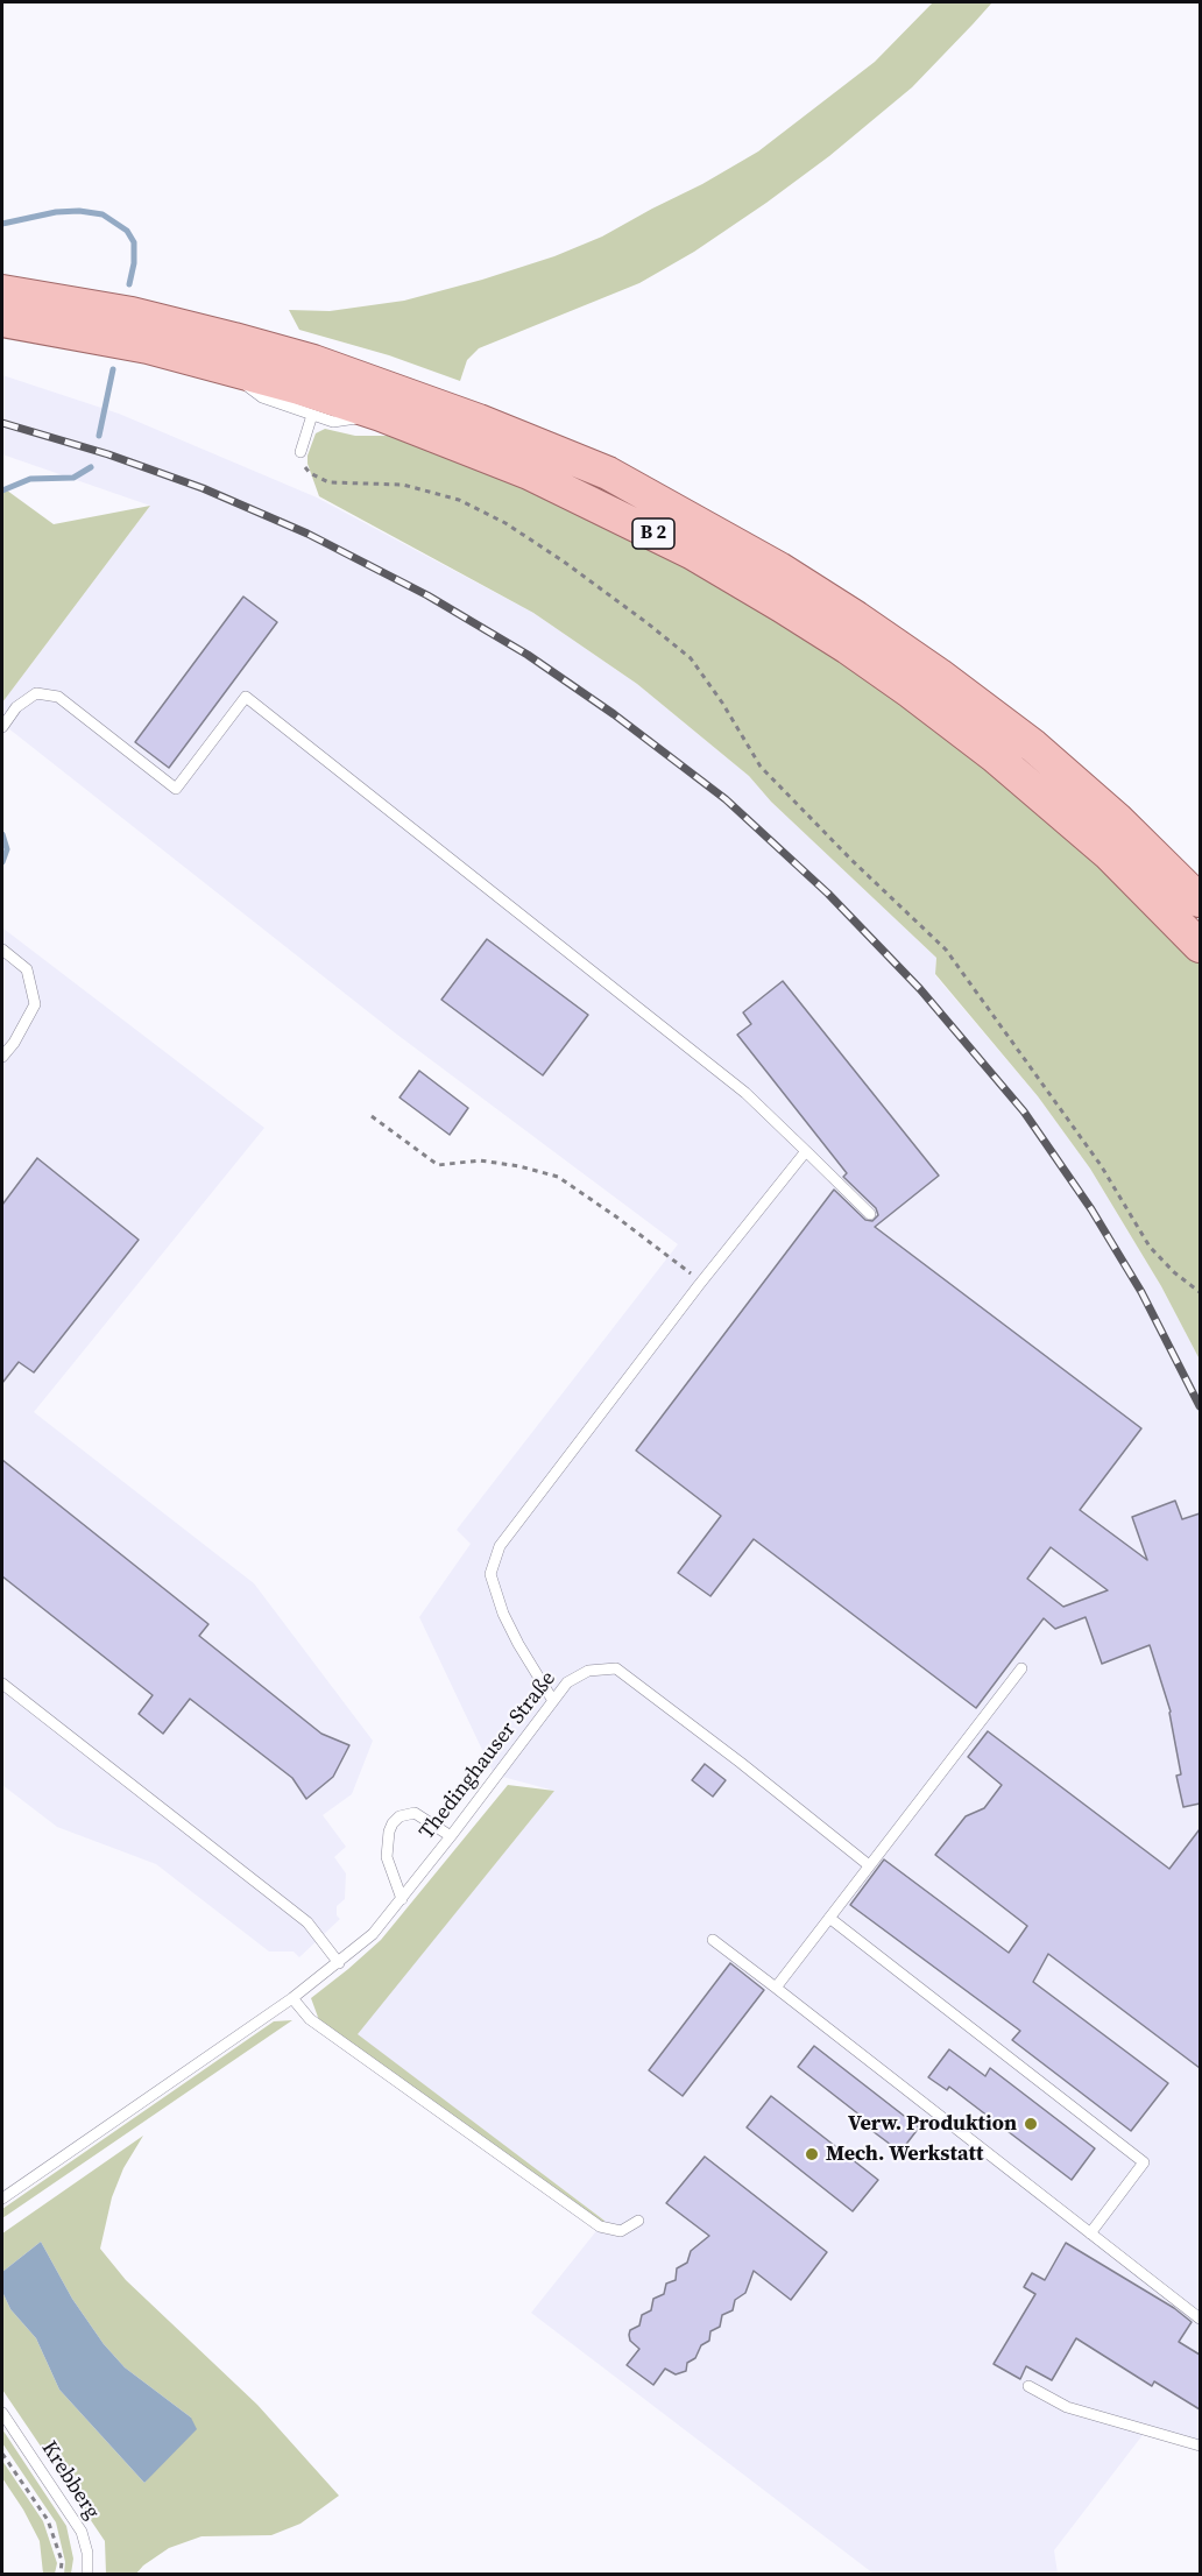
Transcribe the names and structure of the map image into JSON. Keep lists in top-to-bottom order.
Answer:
{
  "streets": {
    "main road": ["B 2"],
    "lane": ["Thedinghauser Straße", "Krebberg"]
  },
  "places": ["Verw. Produktion", "Mech. Werkstatt"]
}
